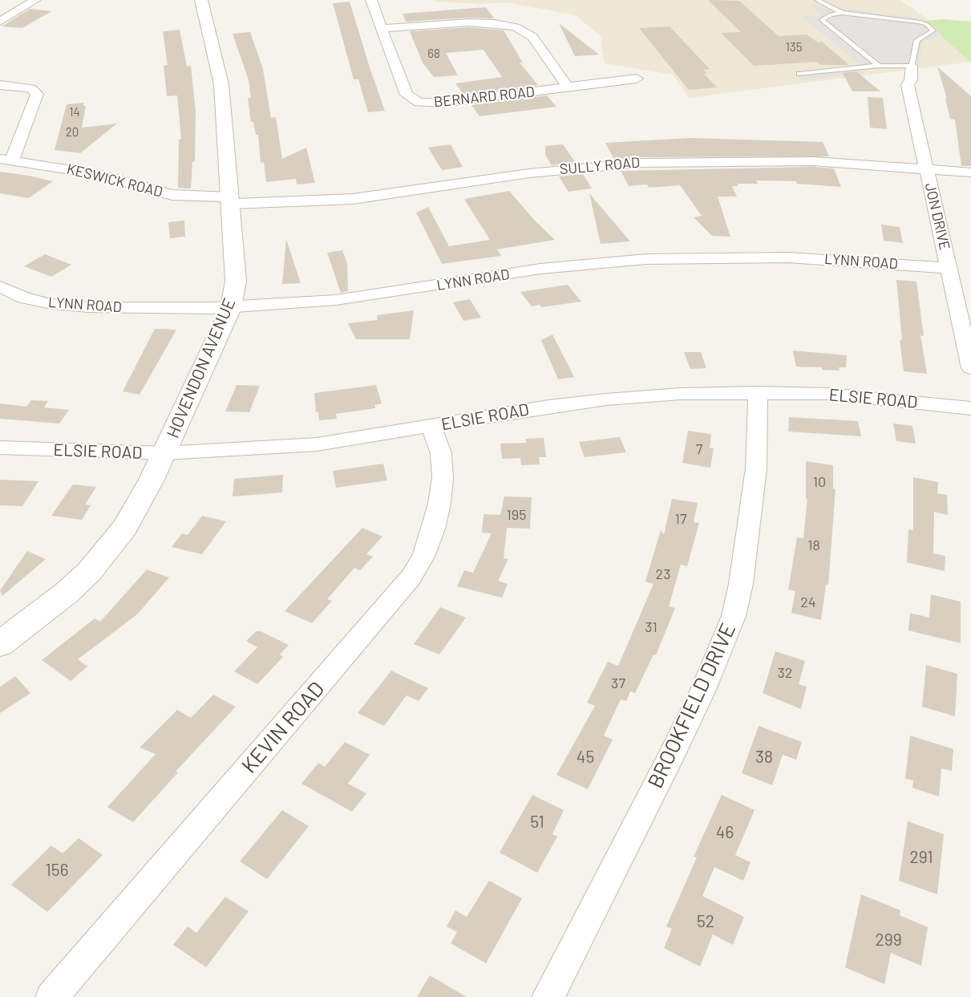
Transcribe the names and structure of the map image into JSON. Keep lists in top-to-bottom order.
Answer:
{
  "streets": {
    "street": [
      "BERNARD ROAD",
      "SULLY ROAD",
      "KESWICK ROAD",
      "JON DRIVE",
      "LYNN ROAD",
      "HOVENDON AVENUE",
      "ELSIE ROAD",
      "BROOKFIELD DRIVE",
      "KEVIN ROAD"
    ]
  },
  "crossings": [
    ["SULLY ROAD", "KESWICK ROAD"],
    ["SULLY ROAD", "JON DRIVE"],
    ["SULLY ROAD", "HOVENDON AVENUE"],
    ["KESWICK ROAD", "HOVENDON AVENUE"],
    ["JON DRIVE", "LYNN ROAD"],
    ["LYNN ROAD", "HOVENDON AVENUE"],
    ["HOVENDON AVENUE", "ELSIE ROAD"],
    ["ELSIE ROAD", "BROOKFIELD DRIVE"],
    ["ELSIE ROAD", "KEVIN ROAD"]
  ],
  "house_numbers": [
    "135",
    "68",
    "14",
    "20",
    "7",
    "10",
    "195",
    "17",
    "18",
    "23",
    "24",
    "31",
    "32",
    "37",
    "45",
    "38",
    "51",
    "46",
    "291",
    "156",
    "52",
    "299"
  ]
}
